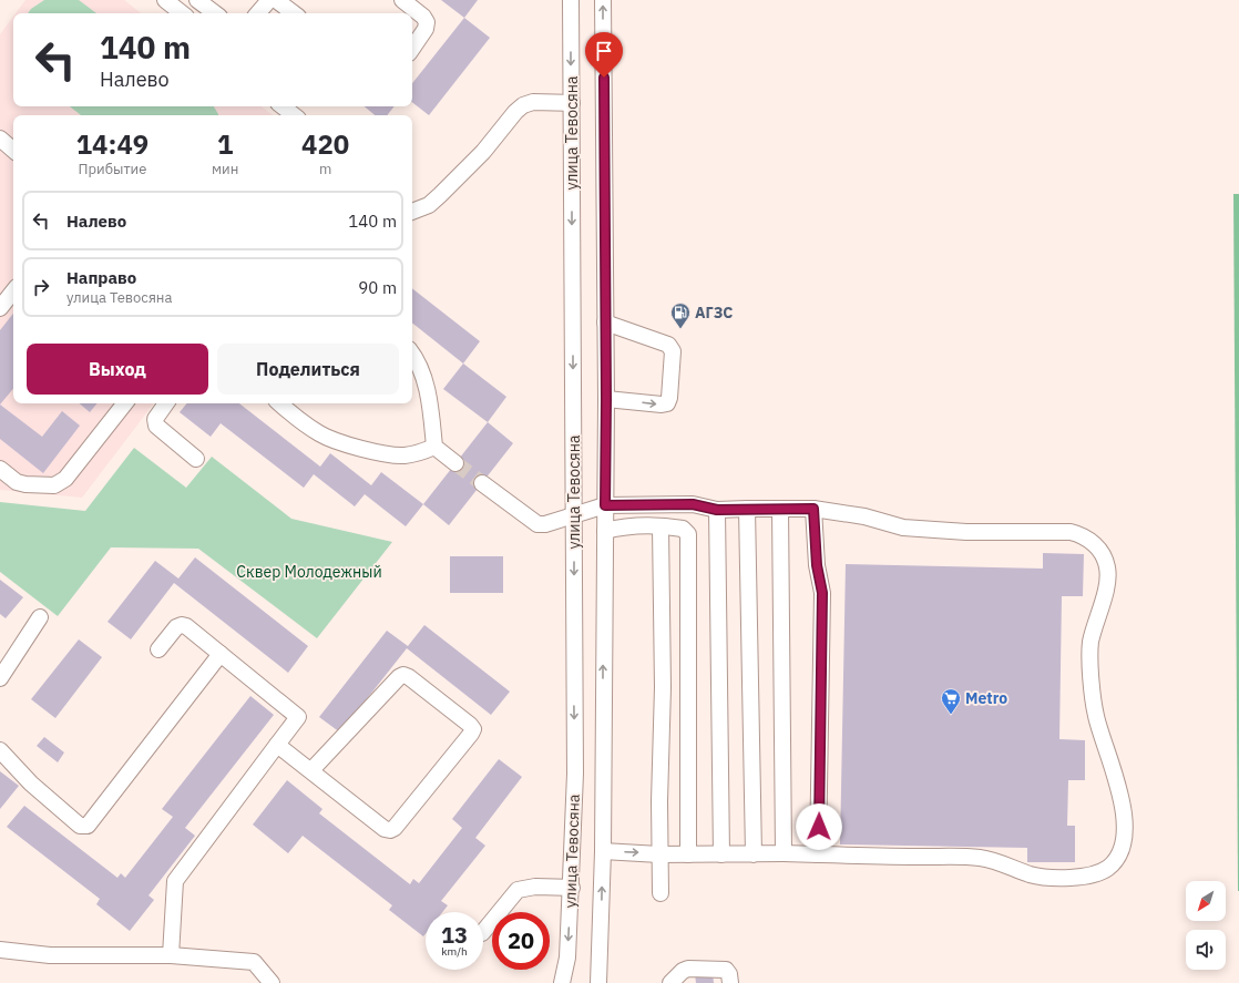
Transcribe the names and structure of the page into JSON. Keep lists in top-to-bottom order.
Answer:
{
  "streets": {
    "street": ["улица Тевосяна"]
  },
  "parks": ["Сквер Молодежный"],
  "places": {
    "fuel station": ["АГЗС"],
    "supermarket": ["Metro"]
  },
  "north": "bottom left",
  "page": {
    "turn": ["140 m", "Налево"],
    "eta": [
      "14:49",
      "Прибытие",
      "1",
      "мин",
      "420",
      "m"
    ],
    "list": [
      {
        "name": "Налево",
        "value": "140 m"
      },
      {
        "name": "Направо",
        "note": "улица Тевосяна",
        "value": "90 m"
      }
    ],
    "buttons": ["Выход", "Поделиться"],
    "speed": "13 km/h",
    "limit": "20"
  }
}
